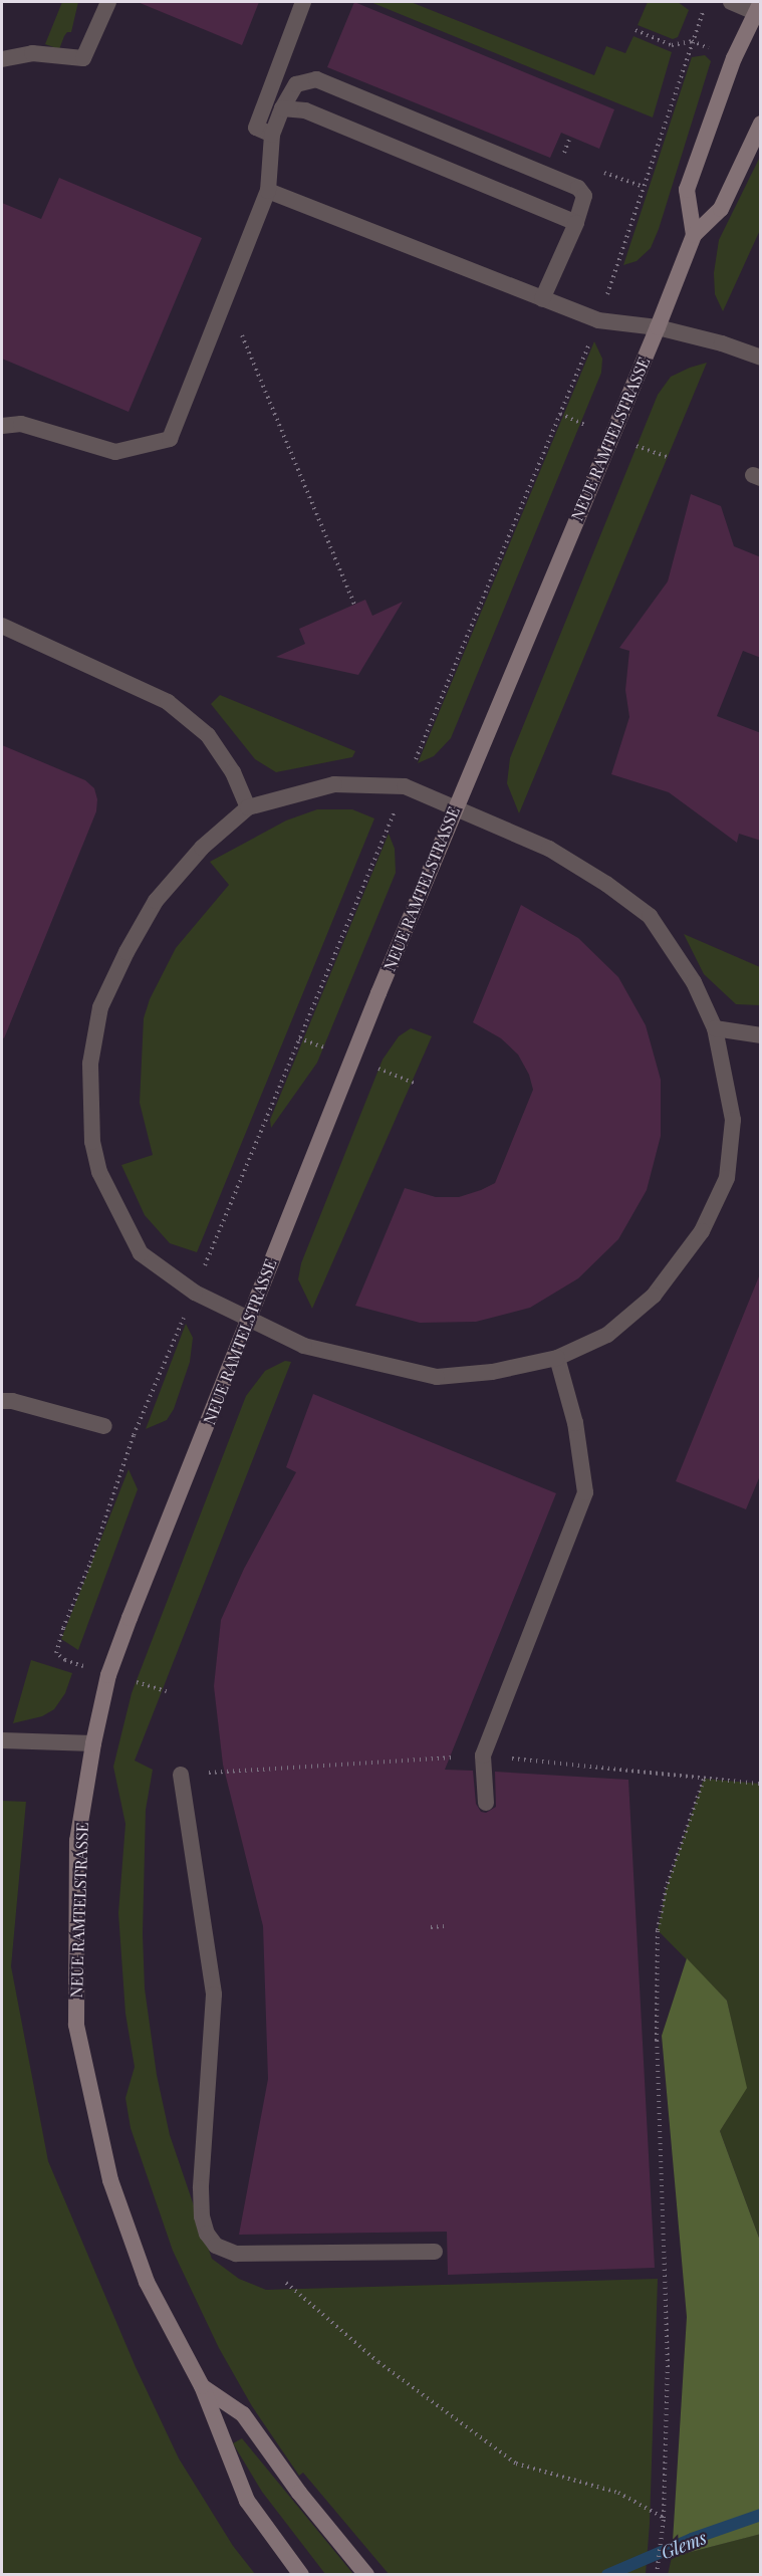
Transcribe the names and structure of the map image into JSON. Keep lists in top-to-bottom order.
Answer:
{
  "streets": {
    "main road": ["NEUE RAMTELSTRASSE"]
  },
  "water": ["Glems"]
}
